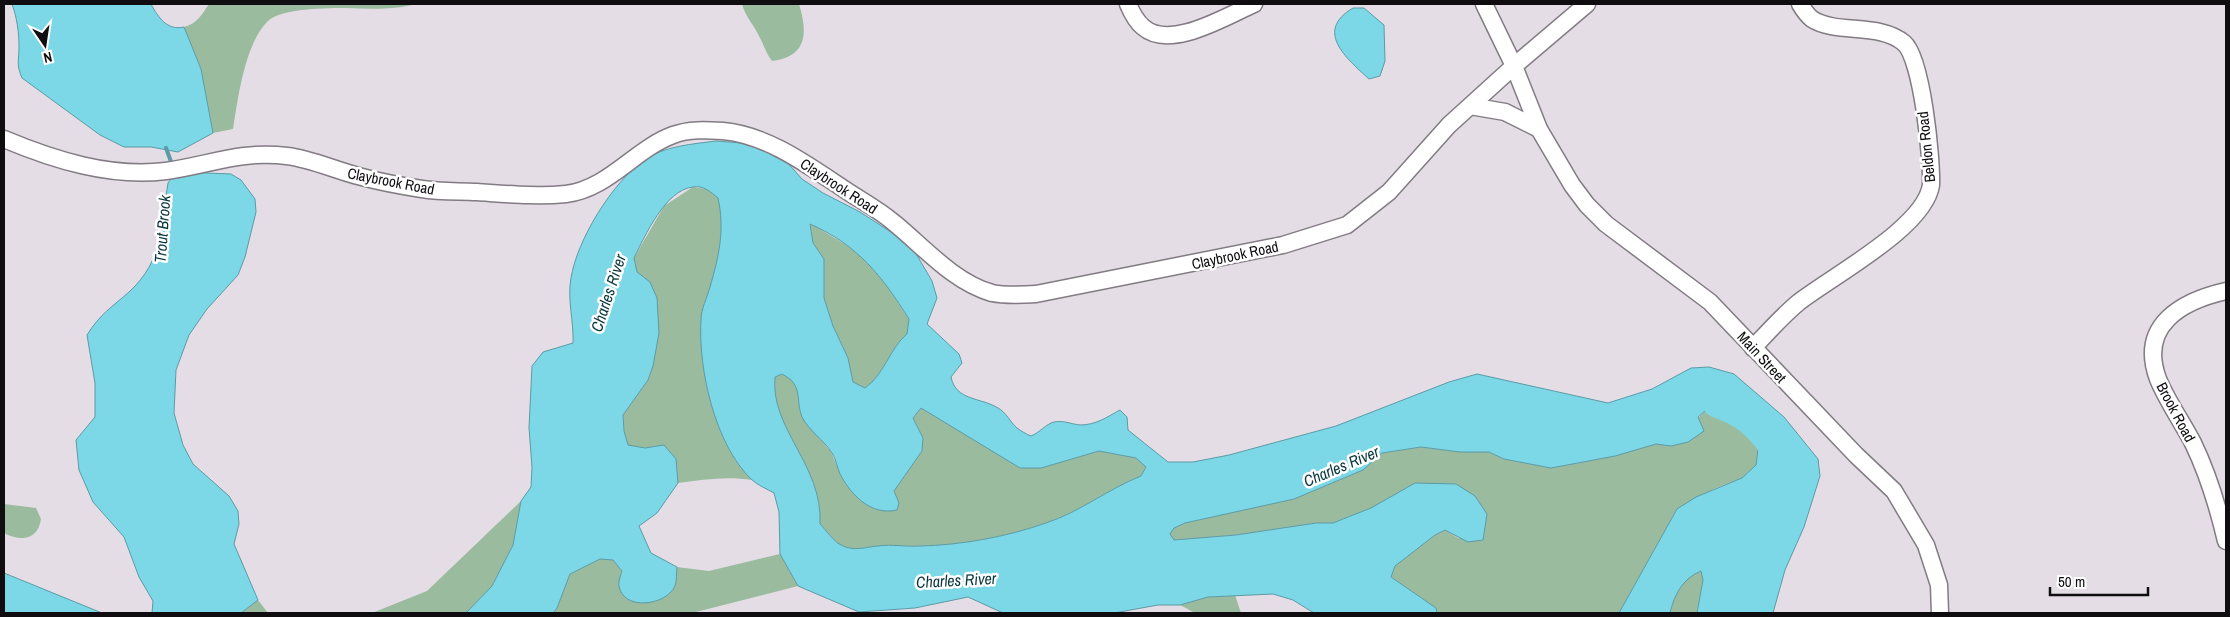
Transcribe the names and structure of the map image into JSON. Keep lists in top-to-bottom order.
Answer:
{
  "streets": {
    "street": [
      "Beldon Road",
      "Claybrook Road",
      "Main Street",
      "Brook Road"
    ]
  },
  "crossings": [
    ["Beldon Road", "Main Street"],
    ["Claybrook Road", "Main Street"]
  ],
  "water": ["Trout Brook", "Charles River"],
  "scale_bar": "50 m",
  "north": "bottom"
}
